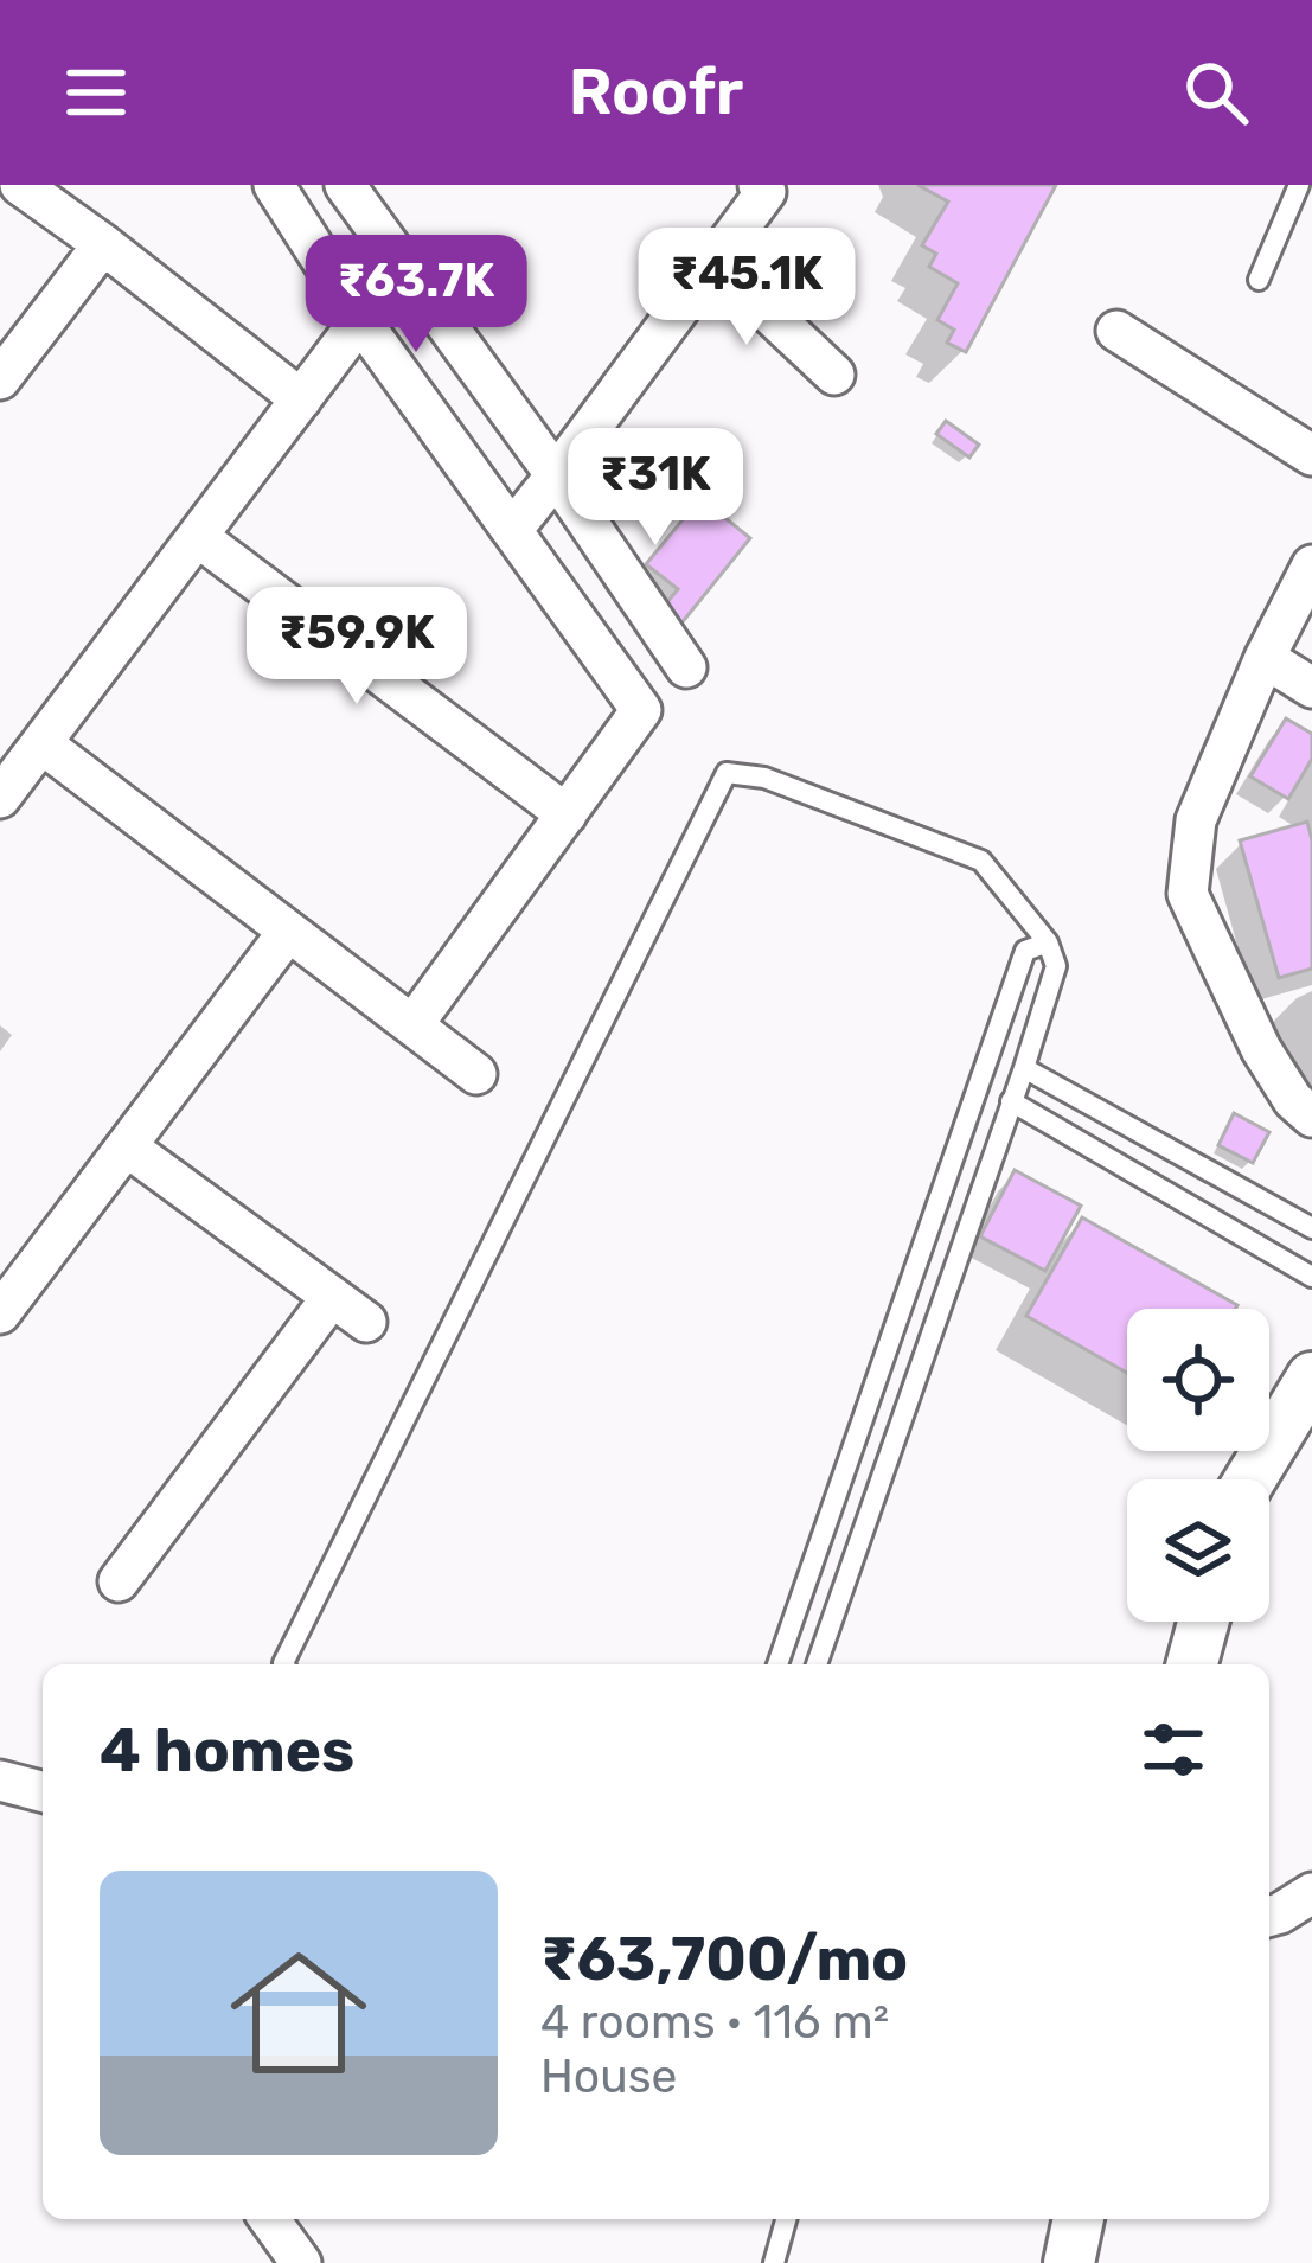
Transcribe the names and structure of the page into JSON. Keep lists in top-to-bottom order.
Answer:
{
  "page": {
    "header": "Roofr",
    "price": [
      "₹45.1K",
      "₹63.7K",
      "₹31K",
      "₹59.9K"
    ],
    "heading": "4 homes",
    "list": [
      {
        "name": "₹63,700/mo",
        "note": "4 rooms · 116 m² · House"
      }
    ]
  }
}
